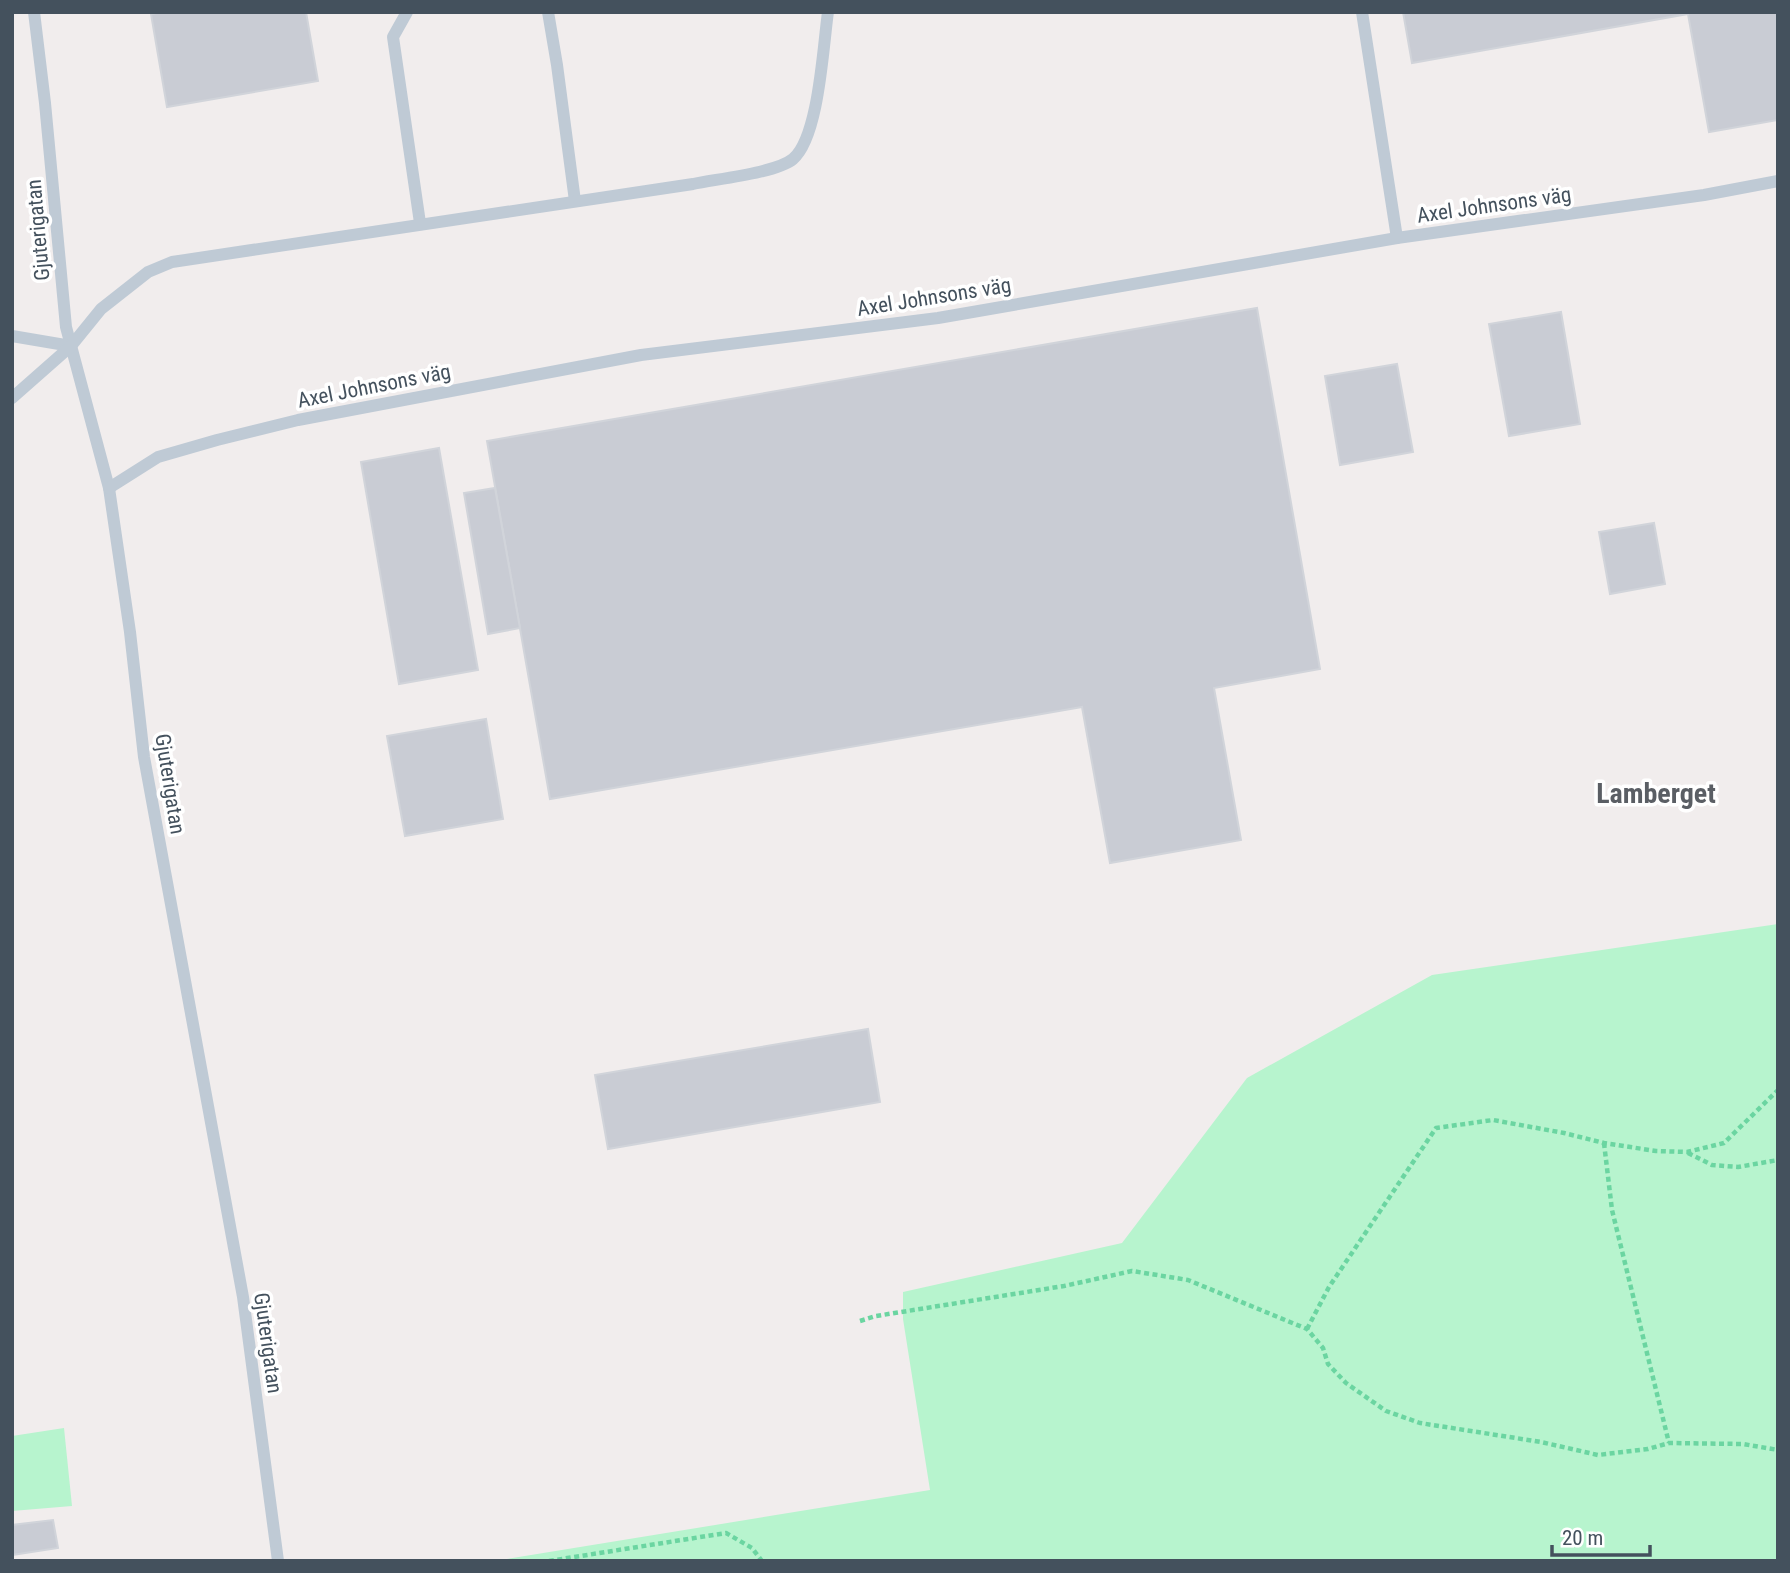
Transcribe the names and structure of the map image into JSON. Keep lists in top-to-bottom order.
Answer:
{
  "streets": {
    "lane": ["Axel Johnsons väg", "Gjuterigatan"]
  },
  "crossings": [
    ["Axel Johnsons väg", "Gjuterigatan"]
  ],
  "districts": ["Lamberget"],
  "scale_bar": "20 m"
}
